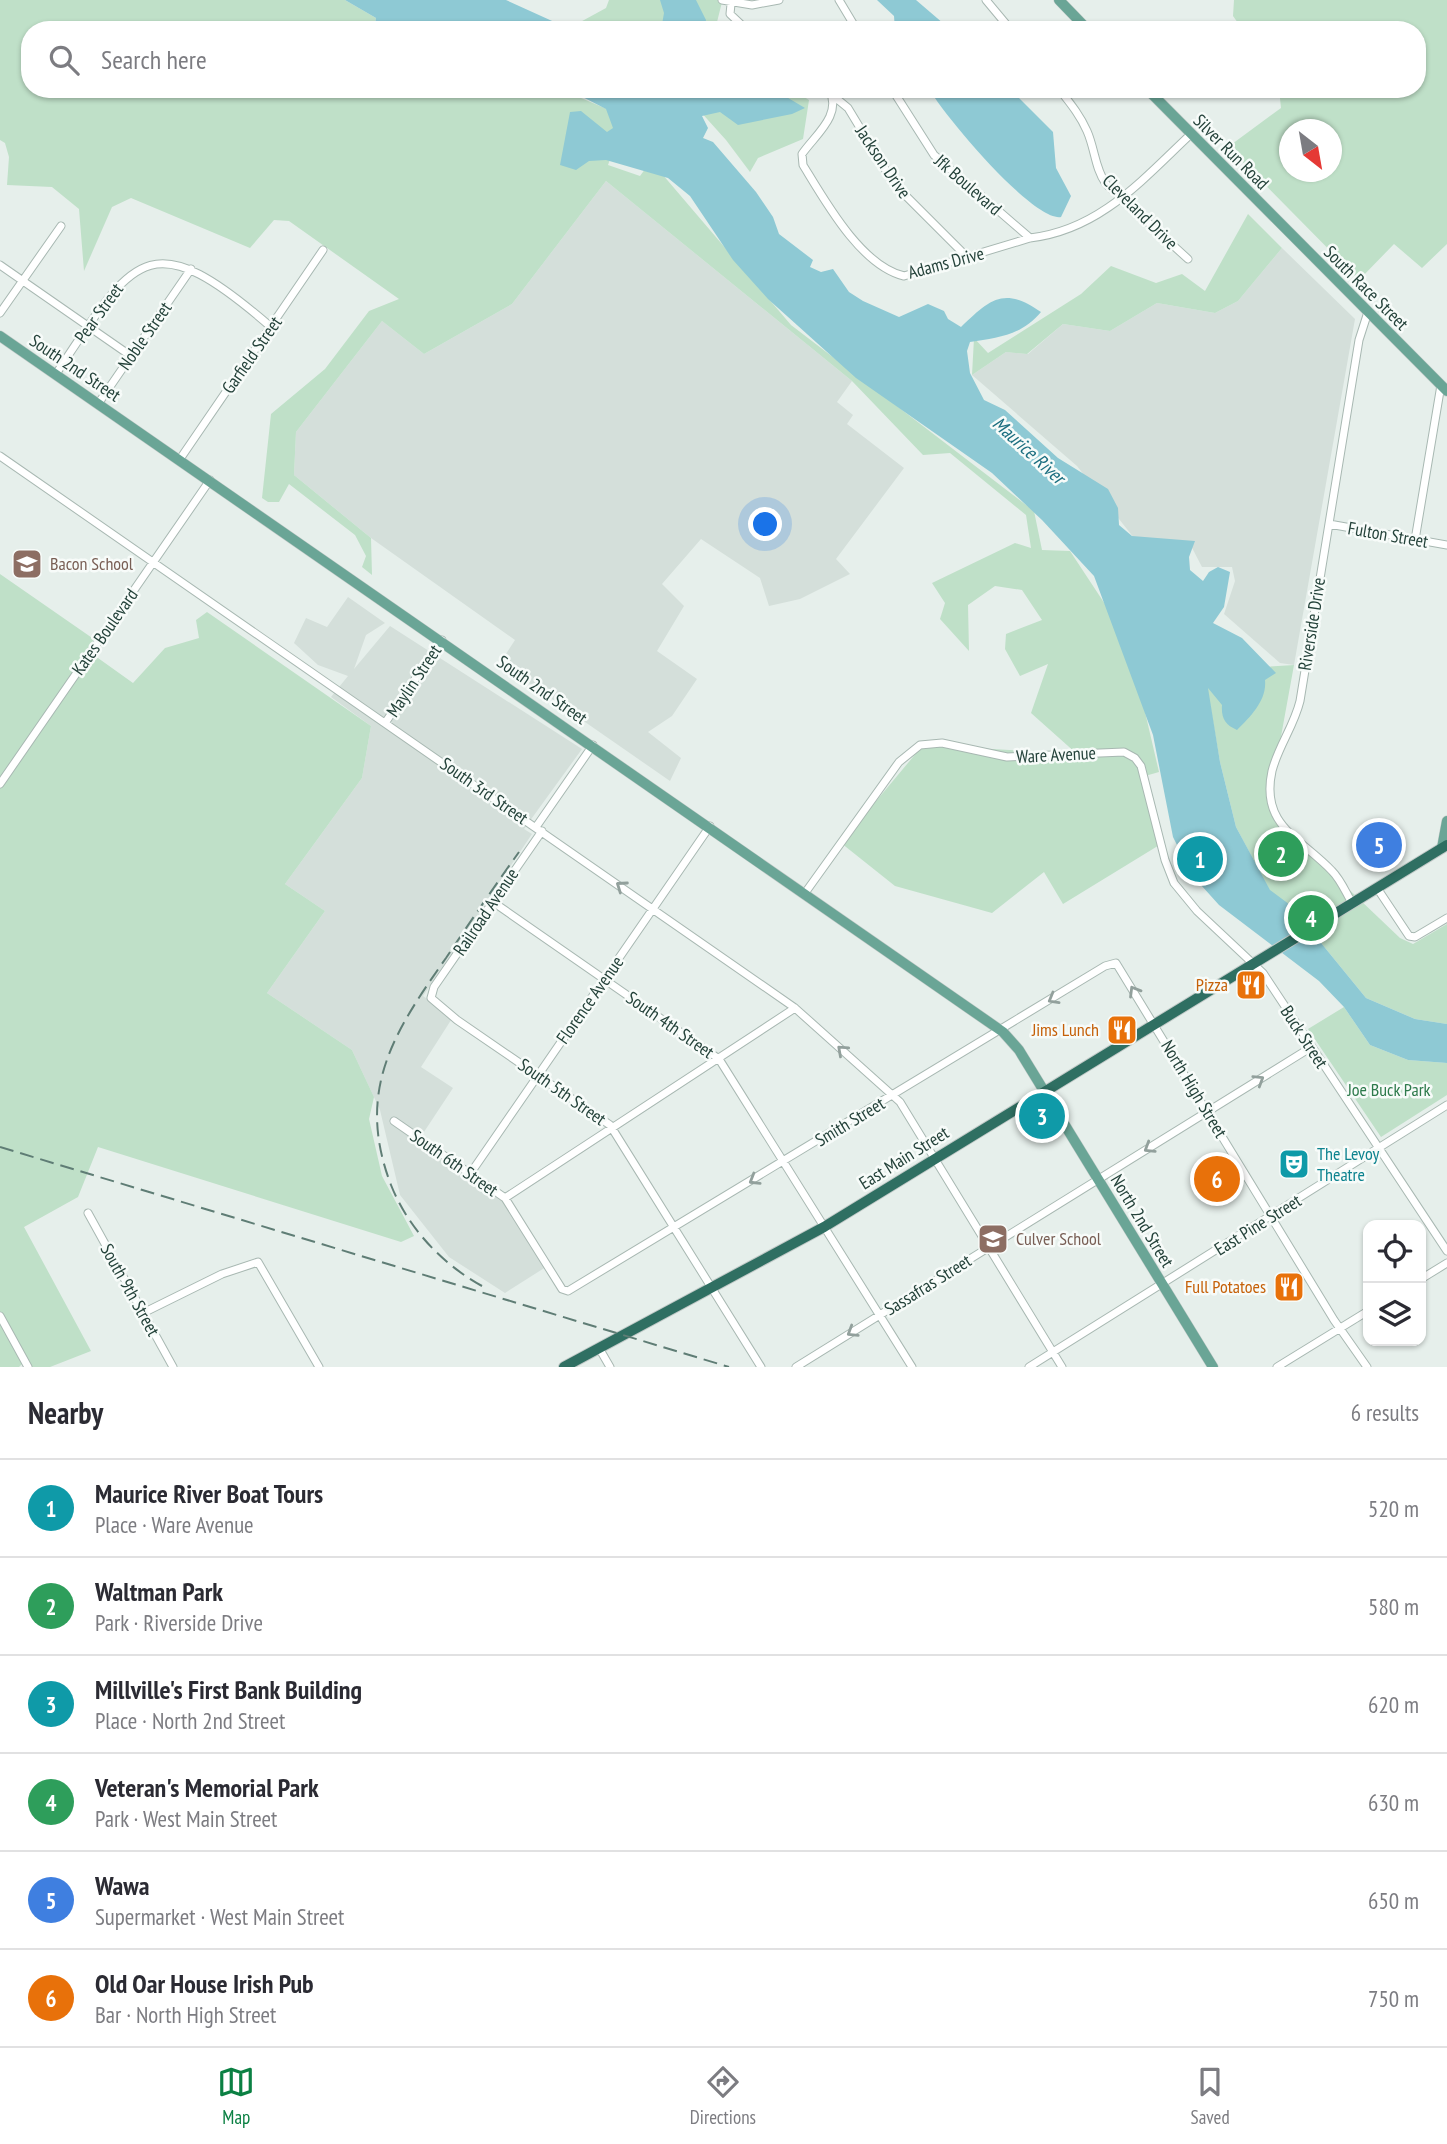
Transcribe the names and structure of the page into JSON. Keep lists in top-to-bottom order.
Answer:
{
  "streets": {
    "highway": ["East Main Street"],
    "main road": [
      "Silver Run Road",
      "South Race Street",
      "South 2nd Street",
      "North 2nd Street"
    ],
    "street": [
      "Jackson Drive",
      "Jfk Boulevard",
      "Cleveland Drive",
      "Adams Drive",
      "Pear Street",
      "Noble Street",
      "Garfield Street",
      "Fulton Street",
      "Riverside Drive",
      "Kates Boulevard",
      "Maylin Street",
      "Ware Avenue",
      "South 3rd Street",
      "Railroad Avenue",
      "Florence Avenue",
      "South 4th Street",
      "Buck Street",
      "North High Street",
      "South 5th Street",
      "Smith Street",
      "South 6th Street",
      "East Pine Street",
      "Sassafras Street",
      "South 9th Street"
    ]
  },
  "crossings": [
    ["Silver Run Road", "Adams Drive"],
    ["Silver Run Road", "South Race Street"],
    ["Jackson Drive", "Adams Drive"],
    ["Jfk Boulevard", "Adams Drive"],
    ["Cleveland Drive", "Adams Drive"],
    ["South Race Street", "Riverside Drive"],
    ["Pear Street", "Noble Street"],
    ["Pear Street", "South 2nd Street"],
    ["Noble Street", "South 2nd Street"],
    ["Garfield Street", "South 2nd Street"],
    ["South 2nd Street", "Kates Boulevard"],
    ["South 2nd Street", "Maylin Street"],
    ["South 2nd Street", "Ware Avenue"],
    ["South 2nd Street", "Railroad Avenue"],
    ["South 2nd Street", "Florence Avenue"],
    ["South 2nd Street", "Smith Street"],
    ["South 2nd Street", "East Main Street"],
    ["South 2nd Street", "North 2nd Street"],
    ["Fulton Street", "Riverside Drive"],
    ["Riverside Drive", "East Main Street"],
    ["Kates Boulevard", "South 3rd Street"],
    ["Maylin Street", "South 3rd Street"],
    ["Ware Avenue", "Buck Street"],
    ["Ware Avenue", "East Main Street"],
    ["South 3rd Street", "Railroad Avenue"],
    ["South 3rd Street", "Florence Avenue"],
    ["South 3rd Street", "Smith Street"],
    ["South 3rd Street", "East Main Street"],
    ["South 3rd Street", "East Pine Street"],
    ["South 3rd Street", "Sassafras Street"],
    ["Railroad Avenue", "South 4th Street"],
    ["Railroad Avenue", "South 5th Street"],
    ["Florence Avenue", "South 4th Street"],
    ["Florence Avenue", "South 5th Street"],
    ["Florence Avenue", "South 6th Street"],
    ["South 4th Street", "Smith Street"],
    ["South 4th Street", "East Main Street"],
    ["South 4th Street", "Sassafras Street"],
    ["Buck Street", "East Main Street"],
    ["Buck Street", "East Pine Street"],
    ["Buck Street", "Sassafras Street"],
    ["North High Street", "Smith Street"],
    ["North High Street", "East Main Street"],
    ["North High Street", "East Pine Street"],
    ["North High Street", "Sassafras Street"],
    ["South 5th Street", "Smith Street"],
    ["South 5th Street", "East Main Street"],
    ["Smith Street", "South 6th Street"],
    ["East Main Street", "North 2nd Street"],
    ["North 2nd Street", "East Pine Street"],
    ["North 2nd Street", "Sassafras Street"]
  ],
  "one_way": ["Smith Street"],
  "water": ["Maurice River"],
  "parks": ["Joe Buck Park"],
  "places": {
    "school or university": ["Bacon School", "Culver School"],
    "restaurant": ["Pizza", "Jims Lunch", "Full Potatoes"],
    "theatre": ["The Levoy Theatre"]
  },
  "north": "bottom right",
  "page": {
    "search": "Search here",
    "pins": [
      "5",
      "2",
      "1",
      "4",
      "3",
      "6"
    ],
    "heading": ["Nearby", "6 results"],
    "list": [
      {
        "mark": "1",
        "name": "Maurice River Boat Tours",
        "note": "Place · Ware Avenue",
        "value": "520 m"
      },
      {
        "mark": "2",
        "name": "Waltman Park",
        "note": "Park · Riverside Drive",
        "value": "580 m"
      },
      {
        "mark": "3",
        "name": "Millville's First Bank Building",
        "note": "Place · North 2nd Street",
        "value": "620 m"
      },
      {
        "mark": "4",
        "name": "Veteran's Memorial Park",
        "note": "Park · West Main Street",
        "value": "630 m"
      },
      {
        "mark": "5",
        "name": "Wawa",
        "note": "Supermarket · West Main Street",
        "value": "650 m"
      },
      {
        "mark": "6",
        "name": "Old Oar House Irish Pub",
        "note": "Bar · North High Street",
        "value": "750 m"
      }
    ],
    "nav": ["Map", "Directions", "Saved"]
  }
}
